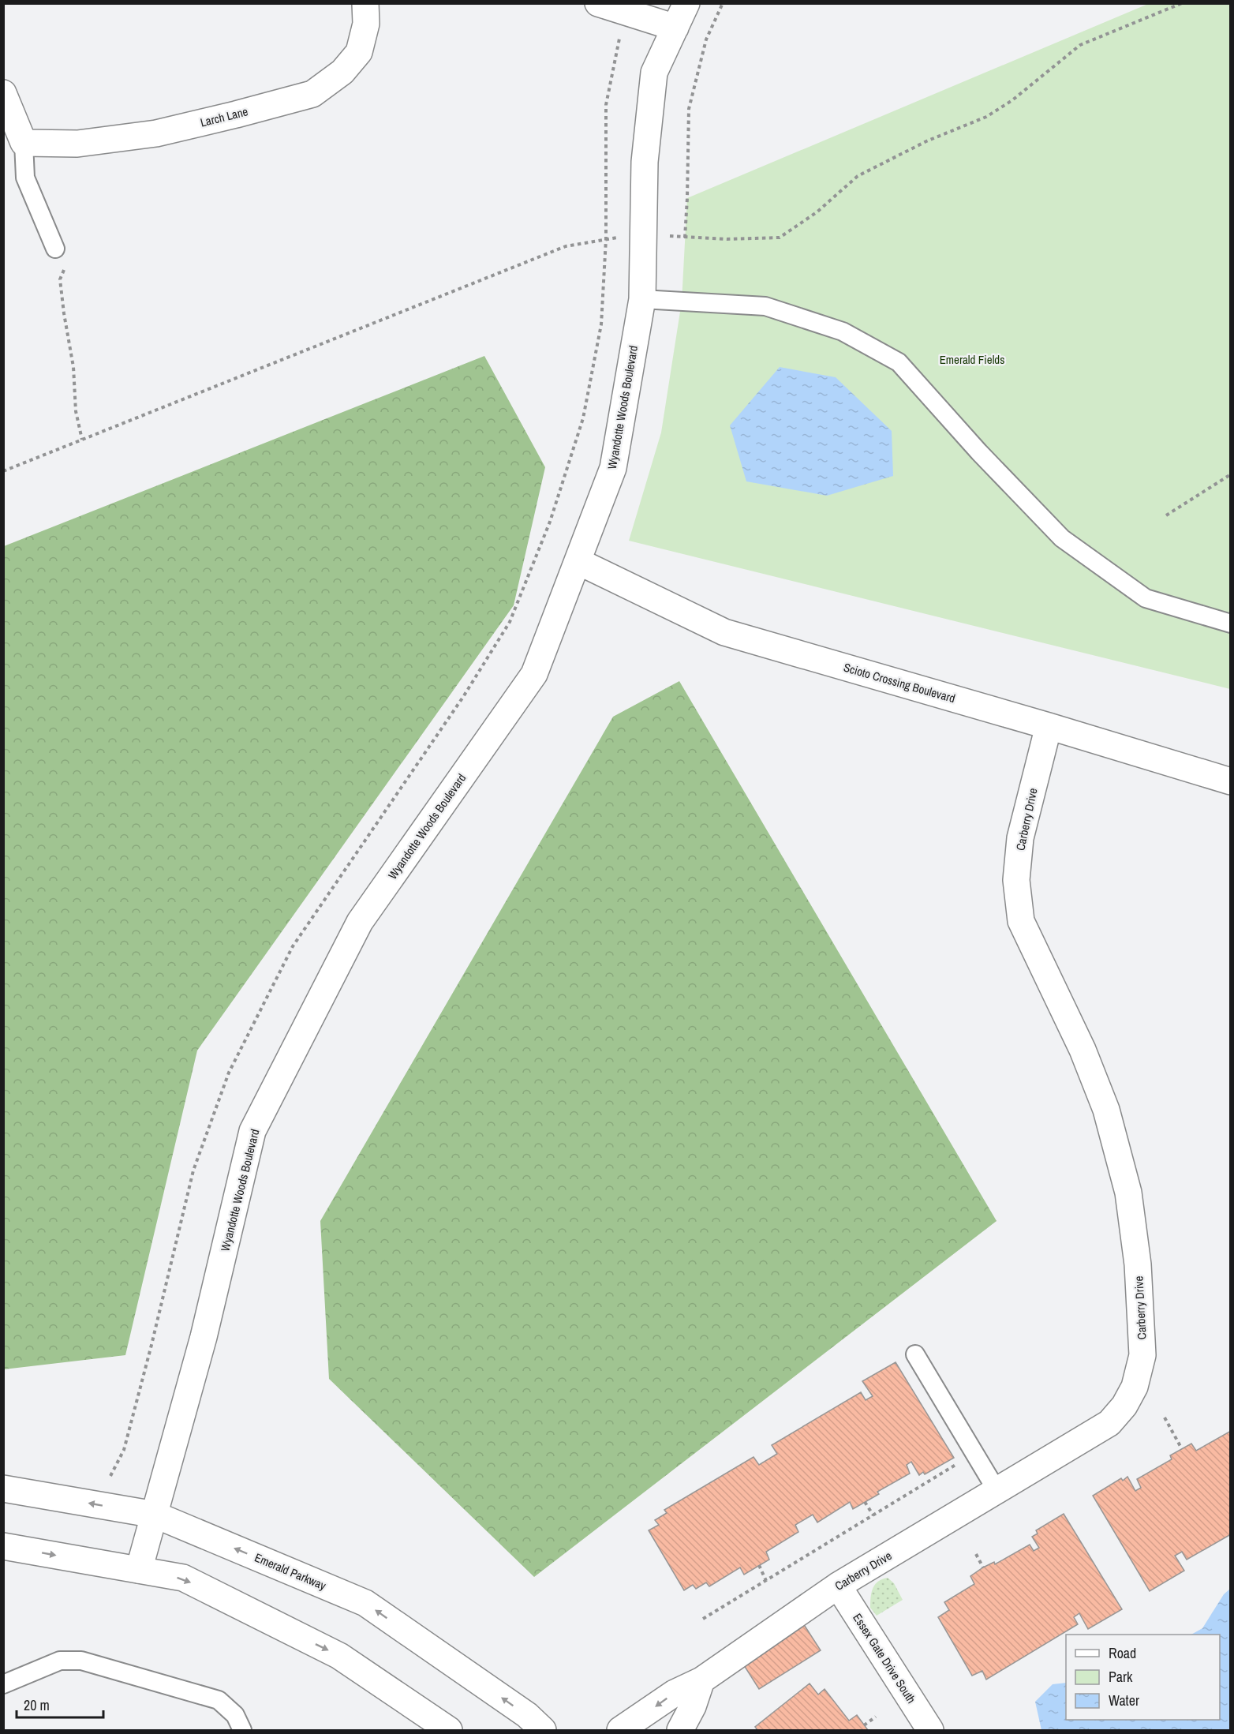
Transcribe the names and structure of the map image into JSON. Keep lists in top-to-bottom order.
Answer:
{
  "streets": {
    "street": [
      "Larch Lane",
      "Wyandotte Woods Boulevard",
      "Scioto Crossing Boulevard",
      "Carberry Drive",
      "Emerald Parkway",
      "Essex Gate Drive South"
    ]
  },
  "crossings": [
    ["Wyandotte Woods Boulevard", "Scioto Crossing Boulevard"],
    ["Wyandotte Woods Boulevard", "Emerald Parkway"],
    ["Scioto Crossing Boulevard", "Carberry Drive"],
    ["Carberry Drive", "Essex Gate Drive South"]
  ],
  "parks": ["Emerald Fields"],
  "legend": ["Road", "Park", "Water"],
  "scale_bar": "20 m"
}
